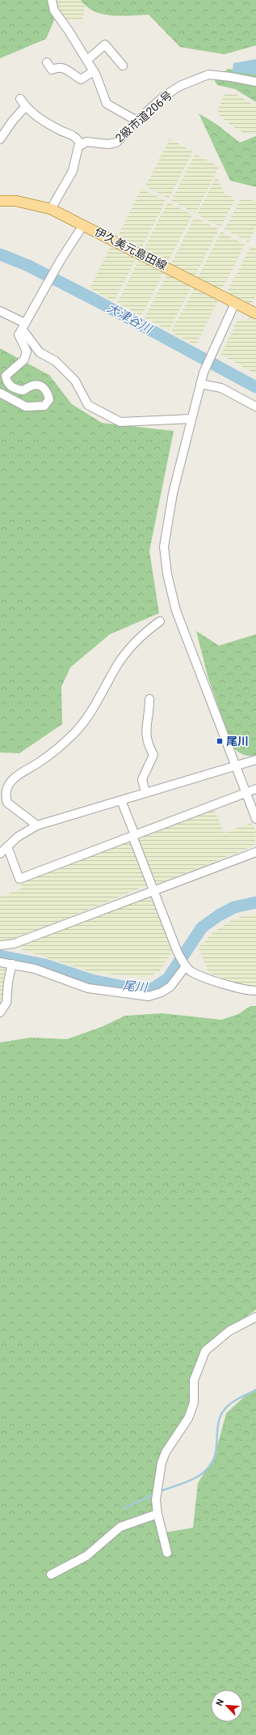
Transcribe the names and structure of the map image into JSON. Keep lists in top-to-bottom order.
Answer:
{
  "streets": {
    "main road": ["伊久美元島田線"],
    "street": ["2級市道206号"]
  },
  "water": ["大津谷川", "尾川"],
  "places": {
    "transit": ["尾川"]
  },
  "north": "top left"
}
